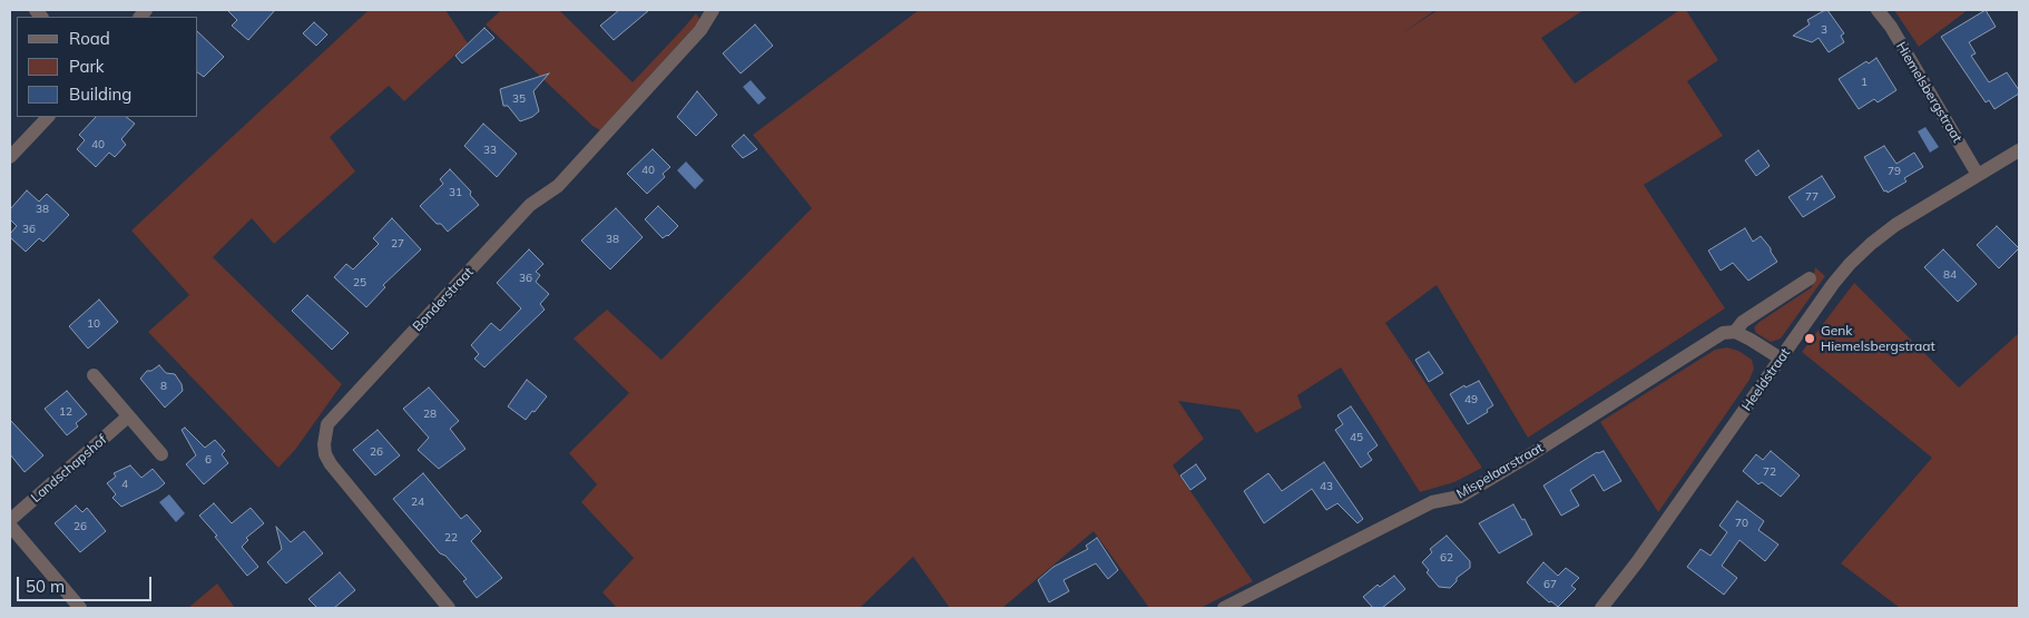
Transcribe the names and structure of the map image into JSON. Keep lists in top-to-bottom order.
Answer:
{
  "streets": {
    "street": [
      "Hiemelsbergstraat",
      "Bonderstraat",
      "Heeldstraat",
      "Landschapshof",
      "Mispelaarstraat"
    ]
  },
  "crossings": [
    ["Hiemelsbergstraat", "Heeldstraat"]
  ],
  "places": ["Genk Hiemelsbergstraat"],
  "house_numbers": [
    "3",
    "1",
    "35",
    "40",
    "33",
    "40",
    "79",
    "31",
    "77",
    "38",
    "36",
    "38",
    "27",
    "84",
    "36",
    "25",
    "10",
    "8",
    "49",
    "12",
    "28",
    "45",
    "26",
    "6",
    "72",
    "4",
    "43",
    "24",
    "70",
    "26",
    "22",
    "62",
    "67"
  ],
  "legend": ["Road", "Park", "Building"],
  "scale_bar": "50 m"
}
